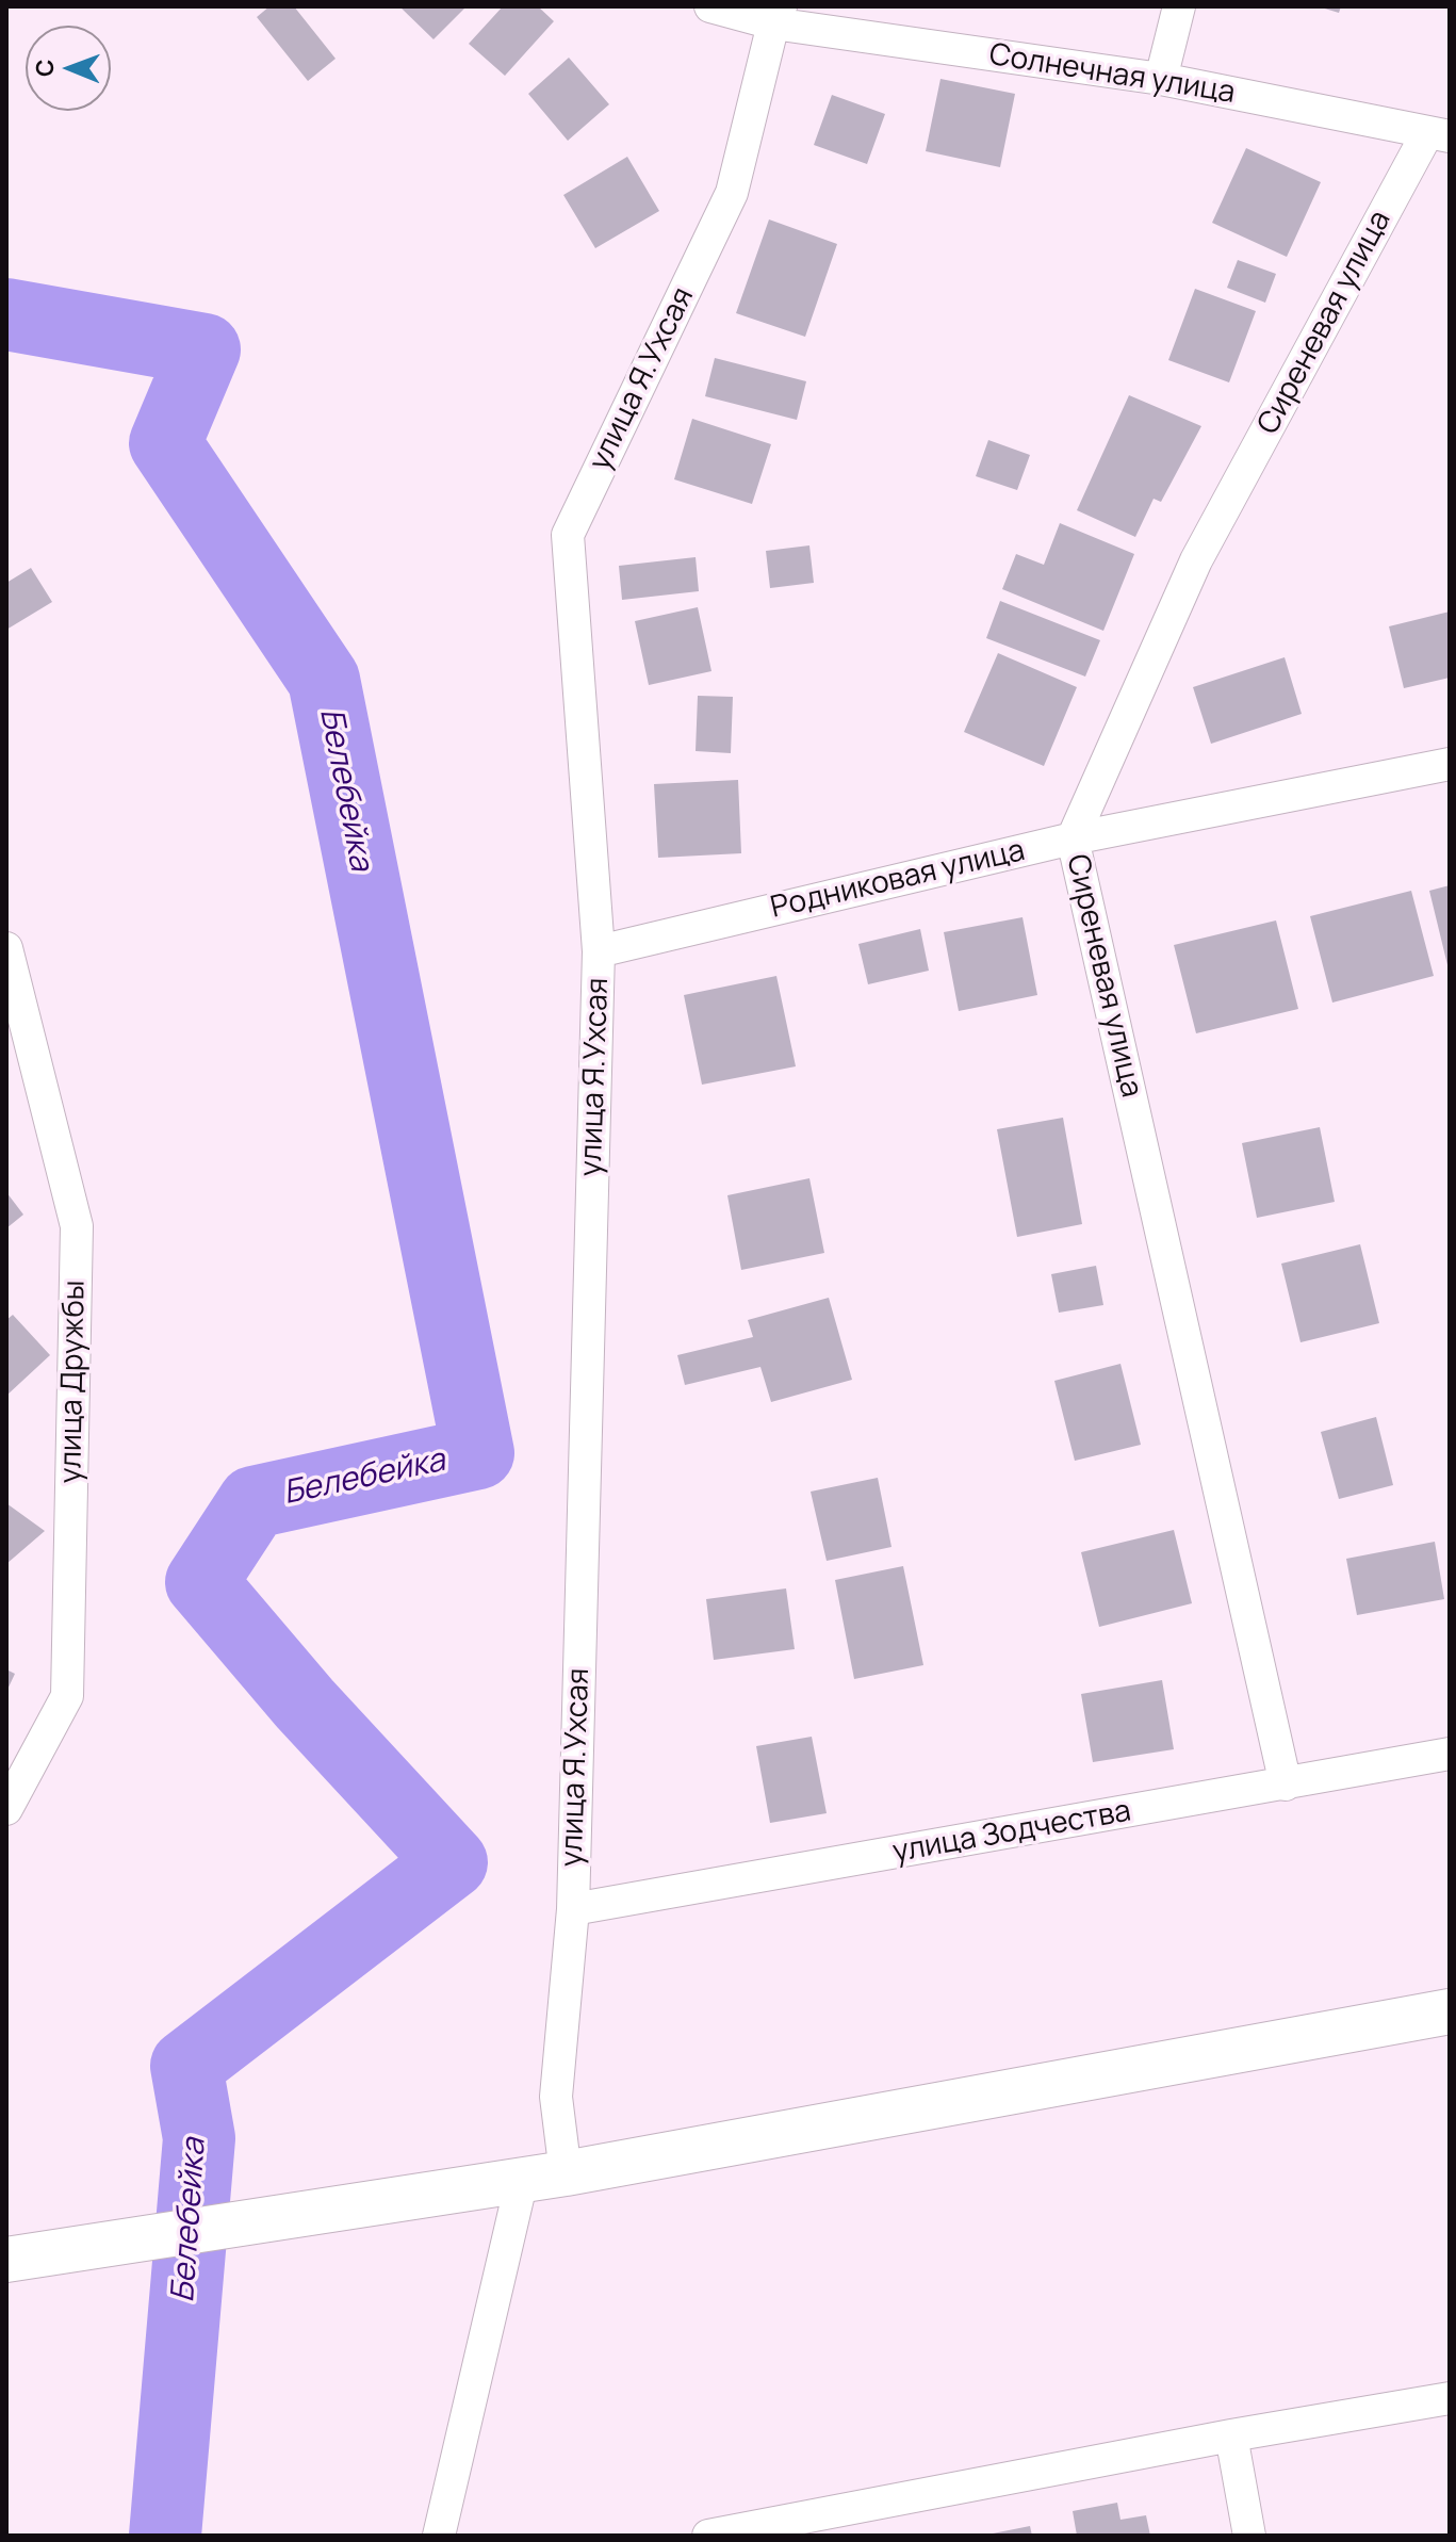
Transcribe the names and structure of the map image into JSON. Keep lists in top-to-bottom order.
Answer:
{
  "streets": {
    "street": [
      "Солнечная улица",
      "Сиреневая улица",
      "улица Я.Ухсая",
      "Родниковая улица",
      "улица Дружбы",
      "улица Зодчества"
    ]
  },
  "crossings": [
    ["Солнечная улица", "Сиреневая улица"],
    ["Солнечная улица", "улица Я.Ухсая"],
    ["Сиреневая улица", "Родниковая улица"],
    ["Сиреневая улица", "улица Зодчества"],
    ["улица Я.Ухсая", "Родниковая улица"],
    ["улица Я.Ухсая", "улица Зодчества"]
  ],
  "water": ["Белебейка"],
  "north": "left"
}
